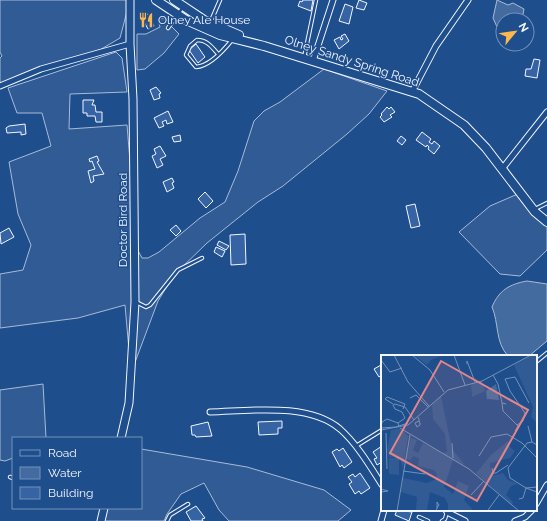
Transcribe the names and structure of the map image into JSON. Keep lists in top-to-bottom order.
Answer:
{
  "streets": {
    "main road": ["Olney Sandy Spring Road", "Doctor Bird Road"]
  },
  "places": {
    "restaurant": ["Olney Ale House"]
  },
  "legend": ["Road", "Water", "Building"],
  "north": "top right"
}
